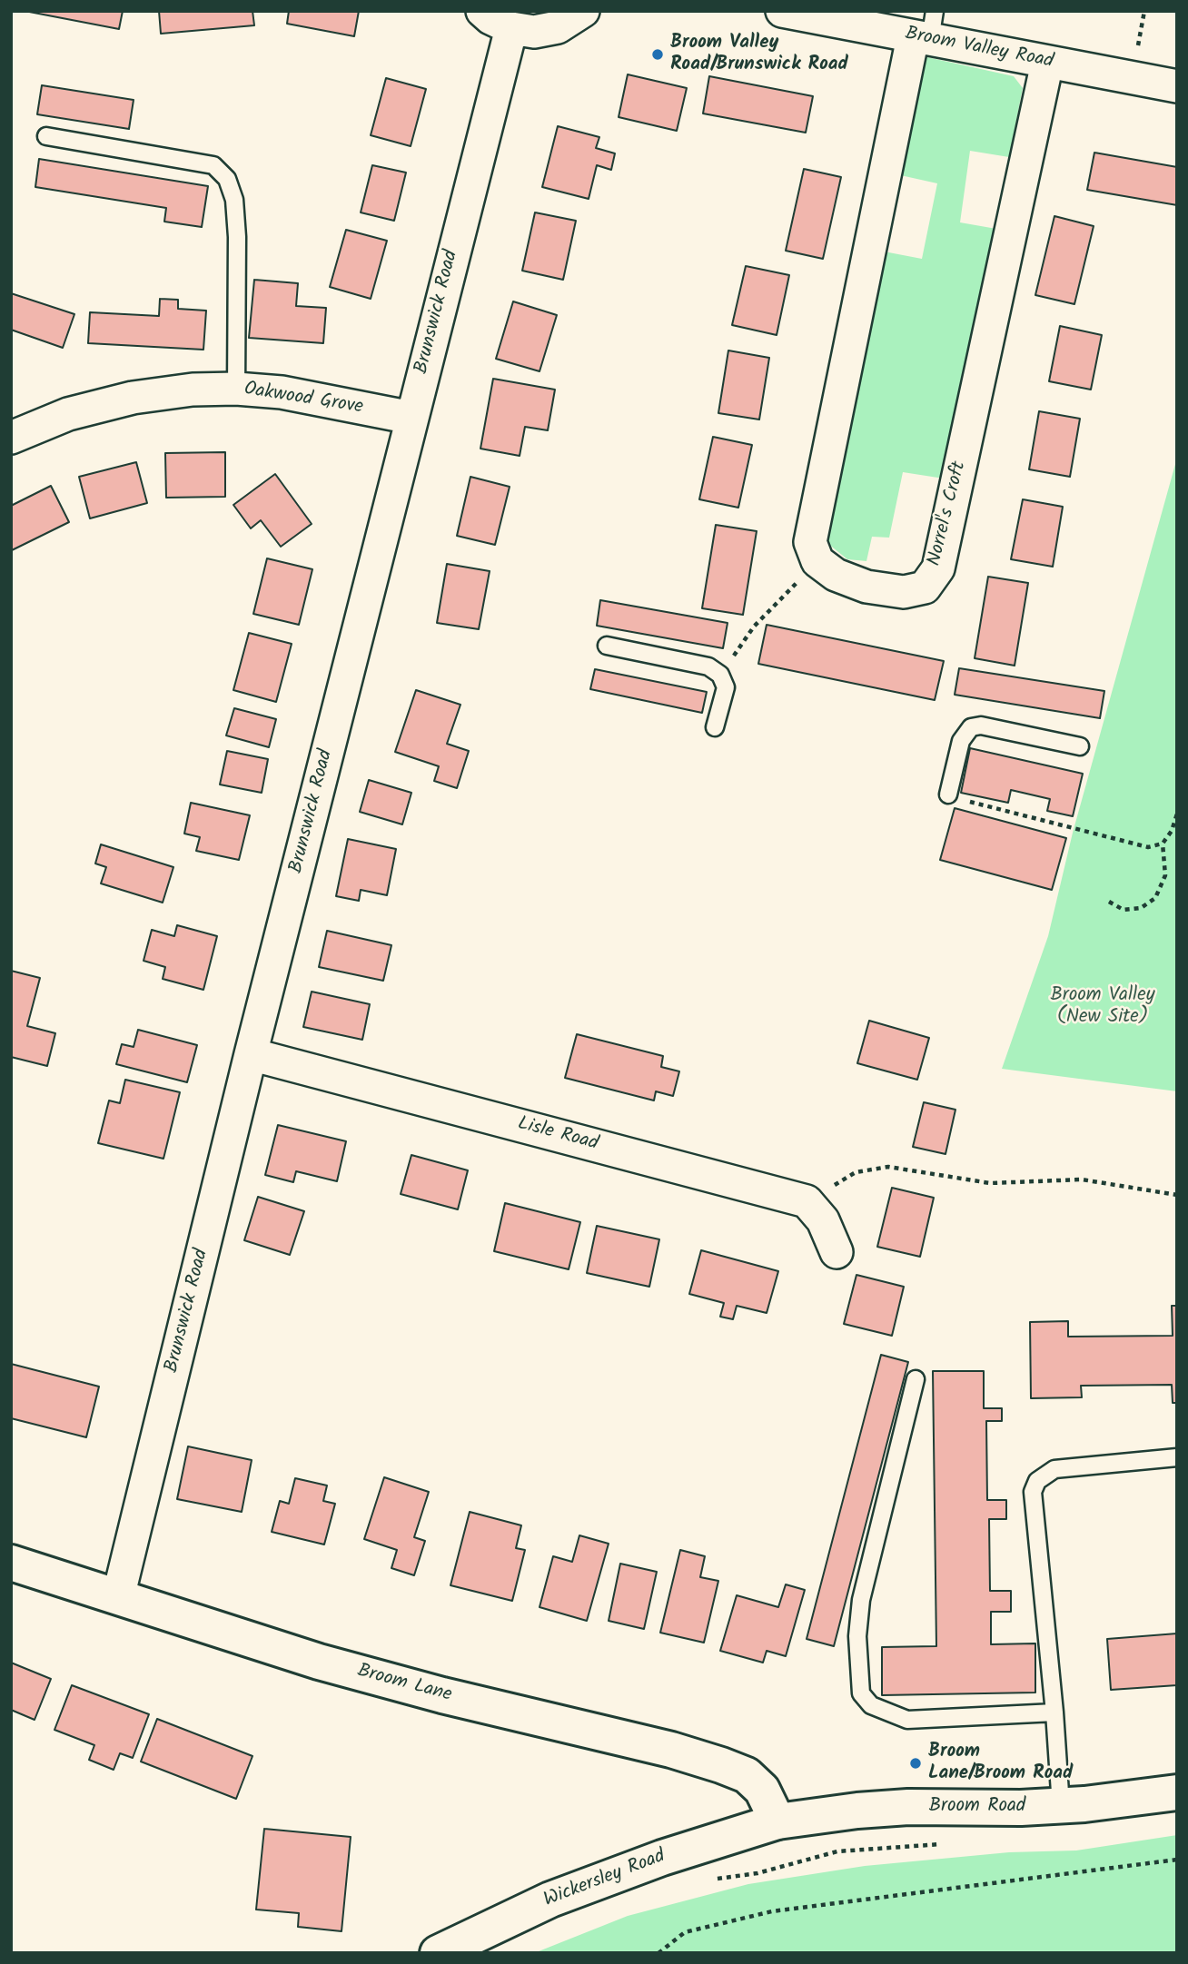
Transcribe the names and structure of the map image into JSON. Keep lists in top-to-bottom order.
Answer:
{
  "streets": {
    "main road": ["Broom Lane", "Broom Road", "Wickersley Road"],
    "street": [
      "Broom Valley Road",
      "Brunswick Road",
      "Oakwood Grove",
      "Norrel's Croft",
      "Lisle Road"
    ]
  },
  "crossings": [
    ["Broom Valley Road", "Norrel's Croft"],
    ["Brunswick Road", "Oakwood Grove"],
    ["Brunswick Road", "Lisle Road"],
    ["Brunswick Road", "Broom Lane"],
    ["Broom Lane", "Broom Road"],
    ["Broom Lane", "Wickersley Road"],
    ["Broom Road", "Wickersley Road"]
  ],
  "parks": ["Broom Valley (New Site)"],
  "places": ["Broom Valley Road/Brunswick Road", "Broom Lane/Broom Road"]
}
